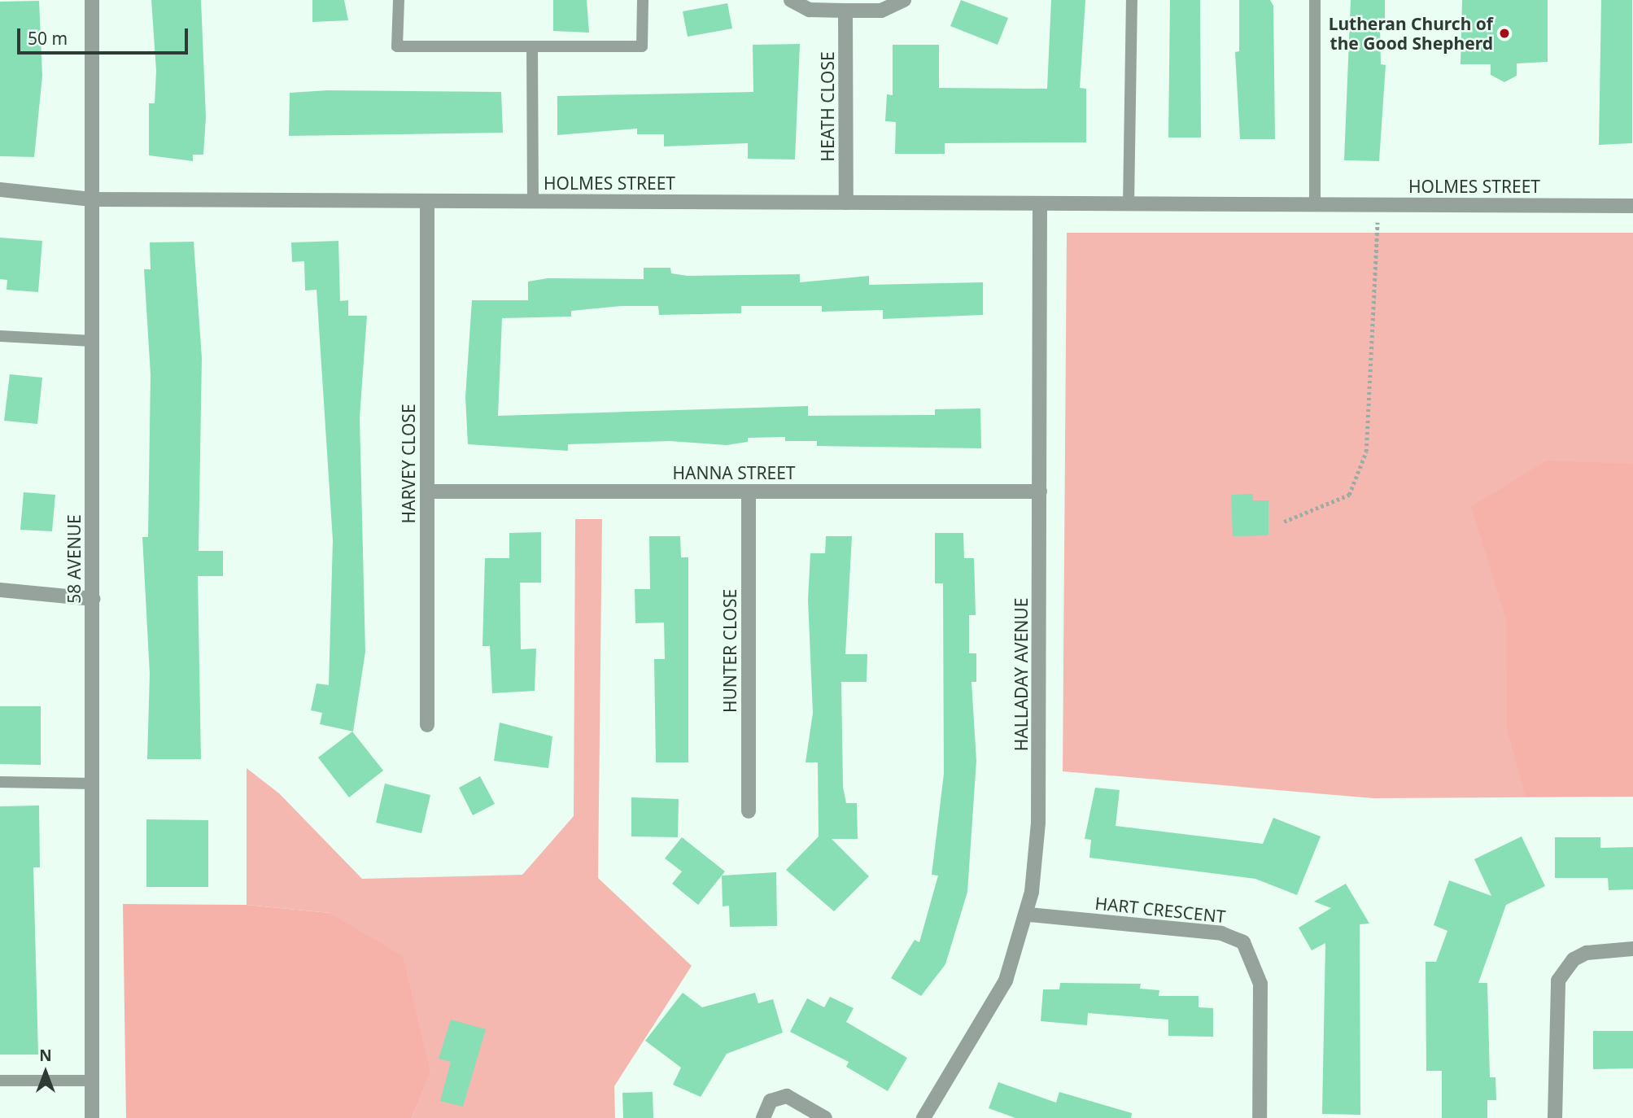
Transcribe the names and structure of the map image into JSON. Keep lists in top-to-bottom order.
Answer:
{
  "streets": {
    "street": [
      "HEATH CLOSE",
      "HOLMES STREET",
      "HARVEY CLOSE",
      "HANNA STREET",
      "58 AVENUE",
      "HUNTER CLOSE",
      "HALLADAY AVENUE",
      "HART CRESCENT"
    ]
  },
  "crossings": [
    ["HEATH CLOSE", "HOLMES STREET"],
    ["HOLMES STREET", "HARVEY CLOSE"],
    ["HOLMES STREET", "58 AVENUE"],
    ["HOLMES STREET", "HALLADAY AVENUE"],
    ["HARVEY CLOSE", "HANNA STREET"],
    ["HANNA STREET", "HUNTER CLOSE"],
    ["HANNA STREET", "HALLADAY AVENUE"],
    ["HALLADAY AVENUE", "HART CRESCENT"]
  ],
  "places": ["Lutheran Church of the Good Shepherd"],
  "scale_bar": "50 m",
  "north": "top"
}
